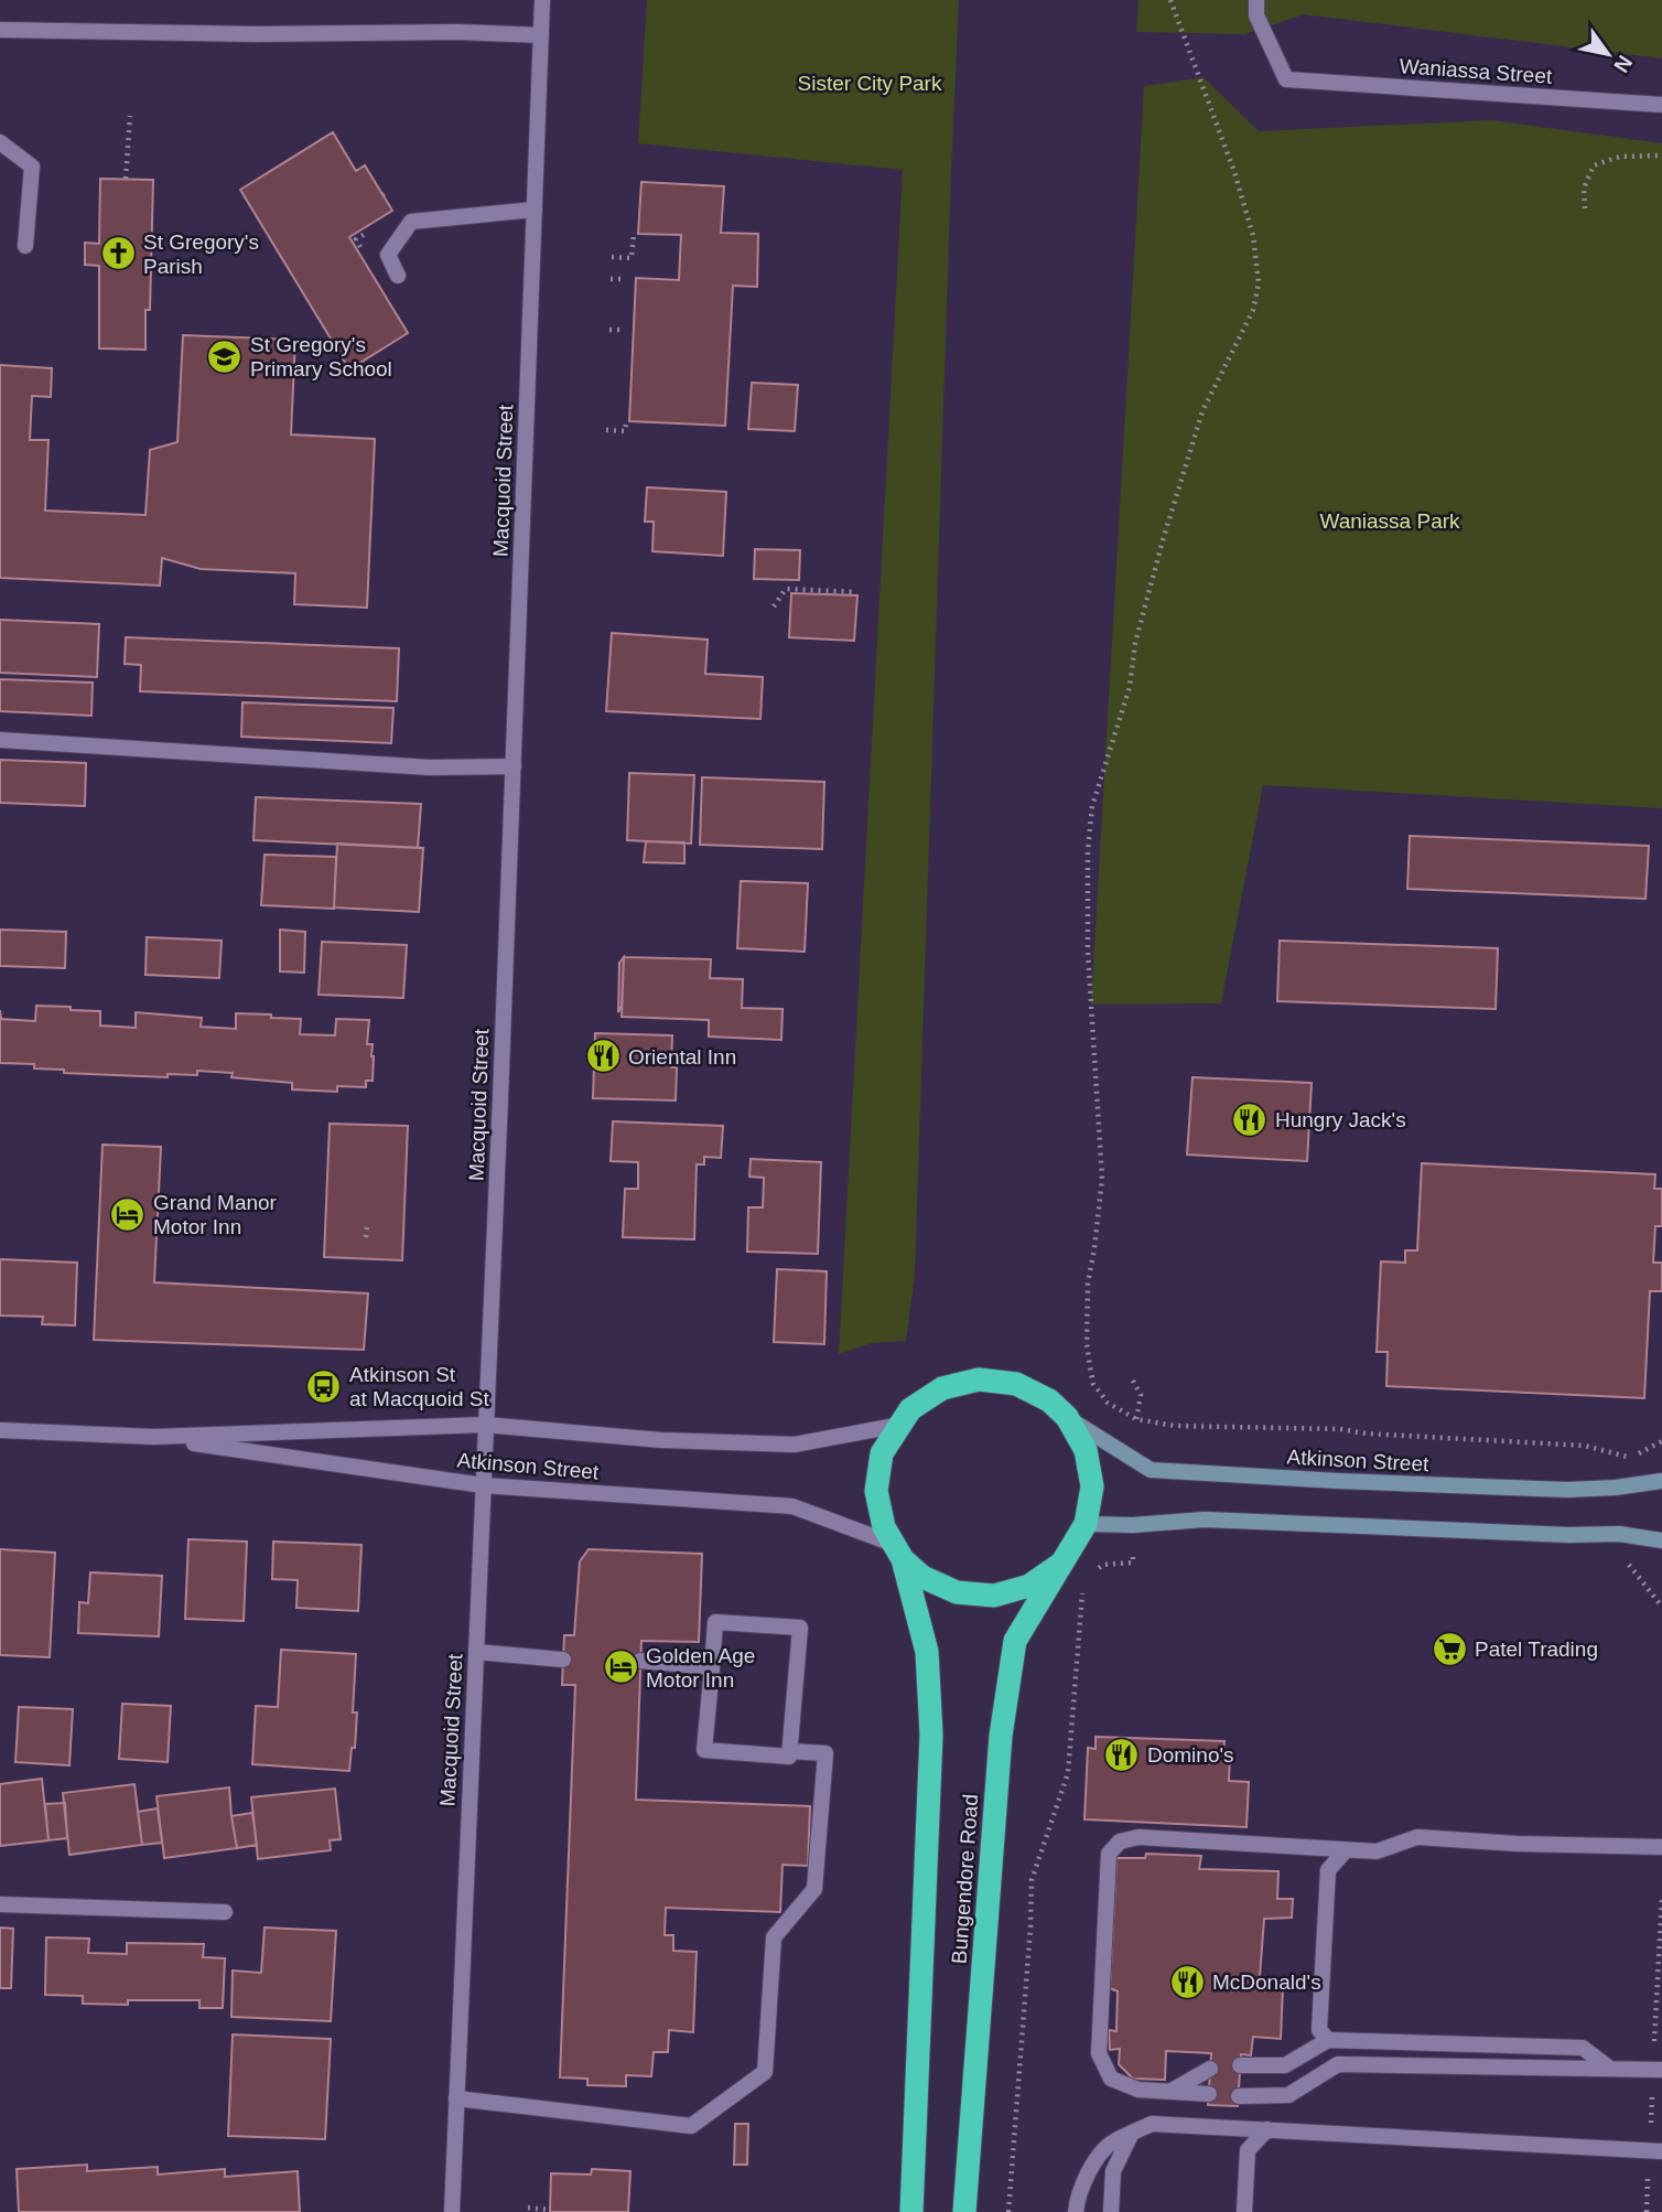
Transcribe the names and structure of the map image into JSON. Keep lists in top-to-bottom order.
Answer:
{
  "streets": {
    "highway": ["Bungendore Road"],
    "street": ["Waniassa Street", "Macquoid Street", "Atkinson Street"]
  },
  "crossings": [
    ["Macquoid Street", "Atkinson Street"],
    ["Atkinson Street", "Bungendore Road"]
  ],
  "parks": ["Sister City Park", "Waniassa Park"],
  "places": {
    "church": ["St Gregory's Parish"],
    "school or university": ["St Gregory's Primary School"],
    "restaurant": [
      "Oriental Inn",
      "Hungry Jack's",
      "Domino's",
      "McDonald's"
    ],
    "hotel": ["Grand Manor Motor Inn", "Golden Age Motor Inn"],
    "bus stop": ["Atkinson St at Macquoid St"],
    "supermarket": ["Patel Trading"]
  },
  "north": "bottom right"
}
